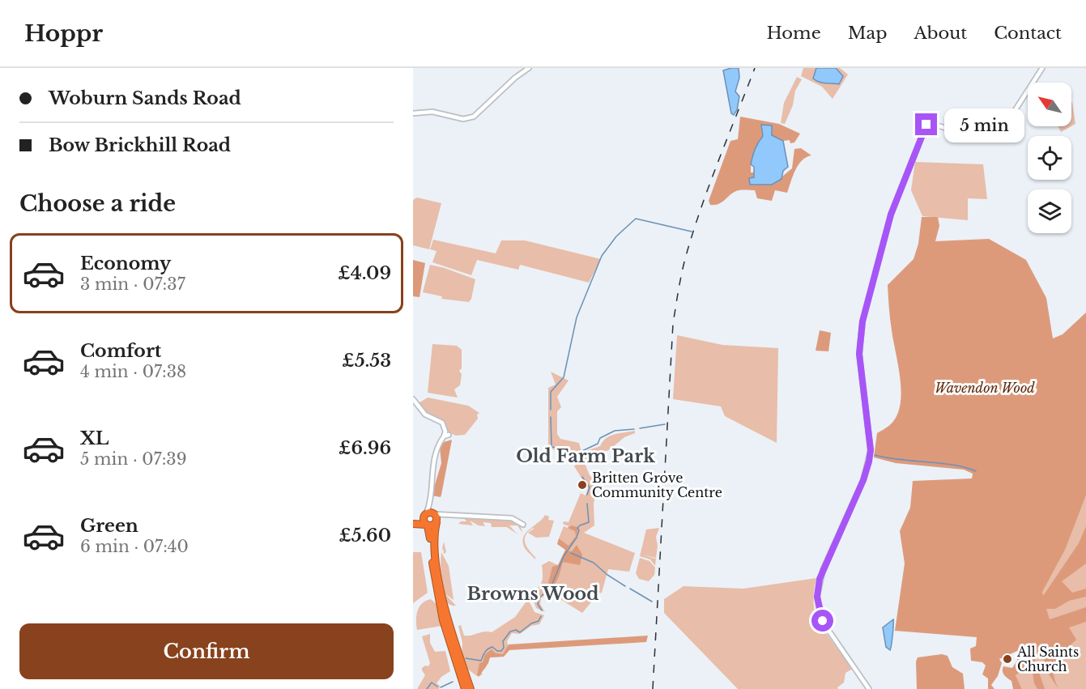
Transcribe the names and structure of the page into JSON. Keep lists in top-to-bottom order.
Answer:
{
  "districts": ["Old Farm Park", "Browns Wood"],
  "parks": ["Wavendon Wood"],
  "places": ["Britten Grove Community Centre", "All Saints Church"],
  "north": "top left",
  "page": {
    "header": "Hoppr",
    "nav": [
      "Home",
      "Map",
      "About",
      "Contact"
    ],
    "banner": ["Woburn Sands Road", "Bow Brickhill Road"],
    "bubble": "5 min",
    "heading": "Choose a ride",
    "list": [
      {
        "name": "Economy",
        "note": "3 min · 07:37",
        "value": "£4.09"
      },
      {
        "name": "Comfort",
        "note": "4 min · 07:38",
        "value": "£5.53"
      },
      {
        "name": "XL",
        "note": "5 min · 07:39",
        "value": "£6.96"
      },
      {
        "name": "Green",
        "note": "6 min · 07:40",
        "value": "£5.60"
      }
    ],
    "buttons": "Confirm"
  }
}
